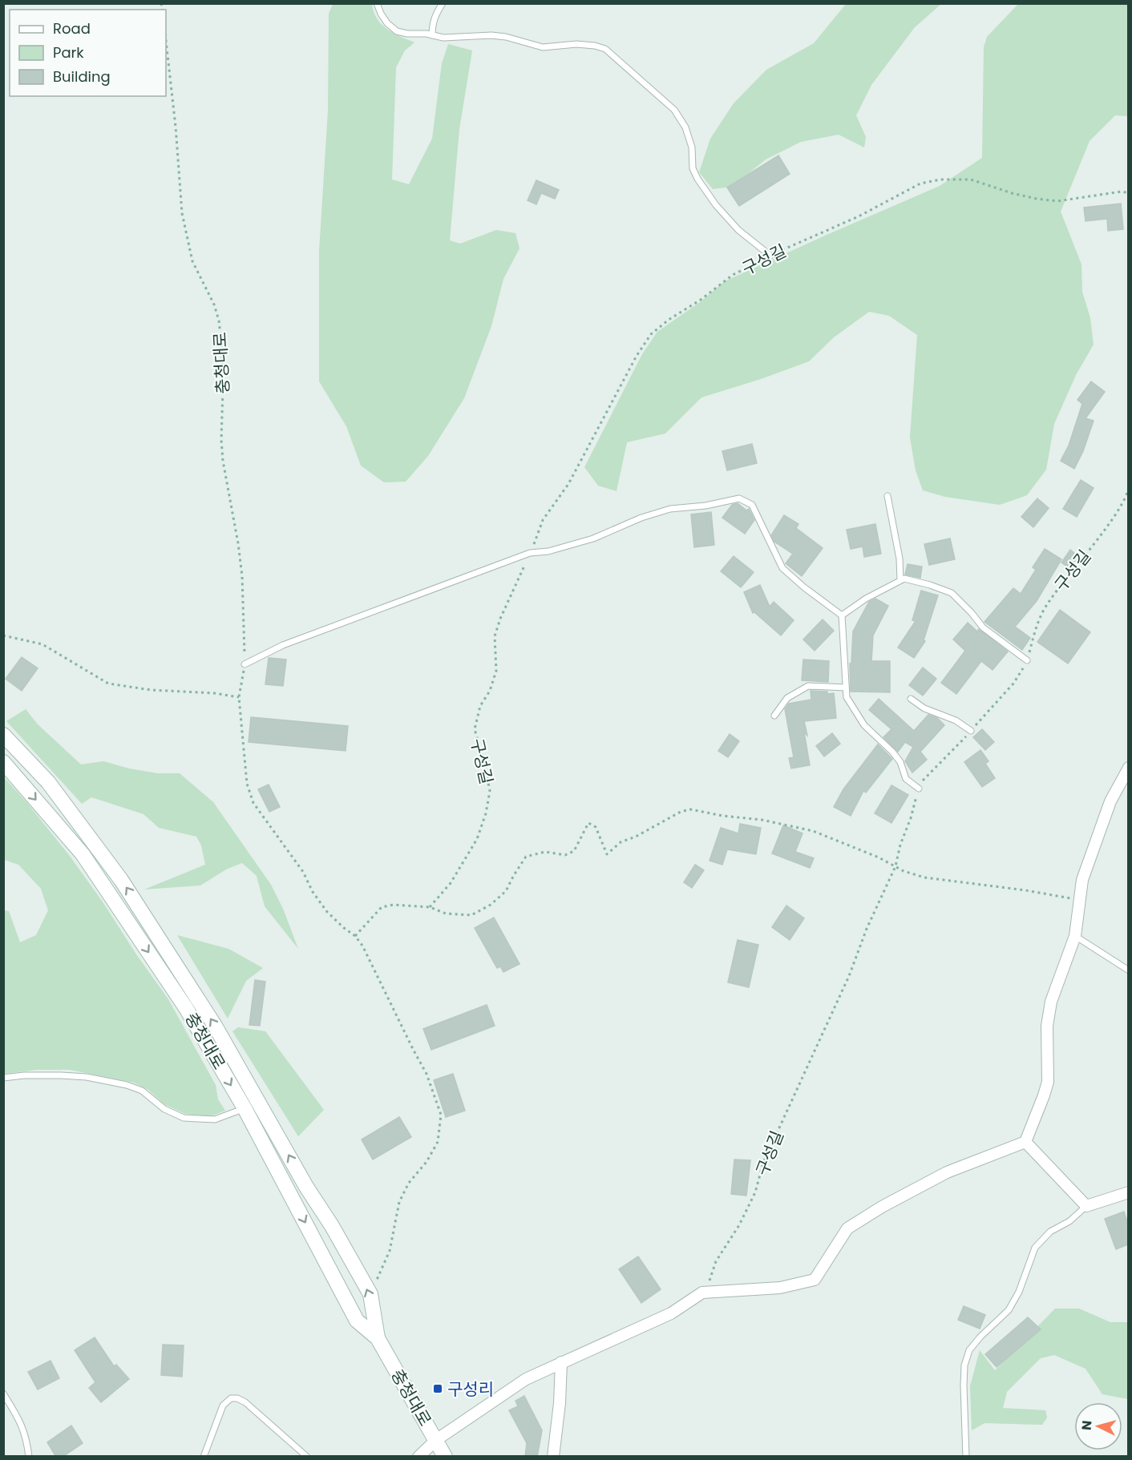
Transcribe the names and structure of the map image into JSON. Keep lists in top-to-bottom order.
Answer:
{
  "streets": {
    "main road": ["충청대로"],
    "path": ["구성길"]
  },
  "places": {
    "transit": ["구성리"]
  },
  "legend": ["Road", "Park", "Building"],
  "north": "left"
}
